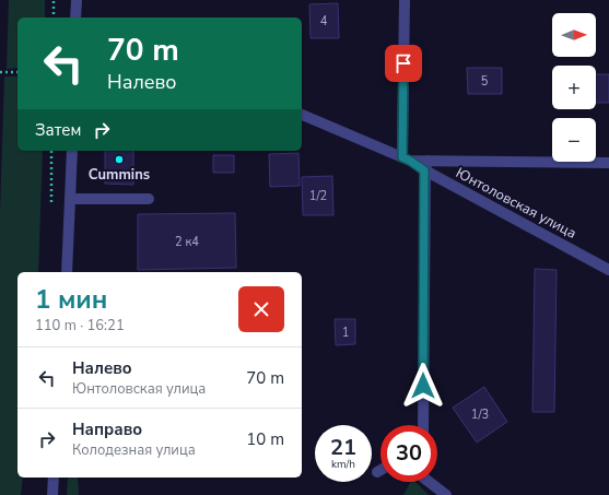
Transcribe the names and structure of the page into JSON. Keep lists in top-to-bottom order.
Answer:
{
  "streets": {
    "street": ["Юнтоловская улица"]
  },
  "places": ["Cummins"],
  "house_numbers": [
    "4",
    "5",
    "1/2",
    "2 к4",
    "1",
    "1/3"
  ],
  "north": "right",
  "page": {
    "map_buttons": ["+", "−"],
    "turn": ["70 m", "Налево"],
    "then": "Затем",
    "heading": ["1 мин", "110 m · 16:21"],
    "list": [
      {
        "name": "Налево",
        "note": "Юнтоловская улица",
        "value": "70 m"
      },
      {
        "name": "Направо",
        "note": "Колодезная улица",
        "value": "10 m"
      }
    ],
    "speed": "21 km/h",
    "limit": "30"
  }
}
